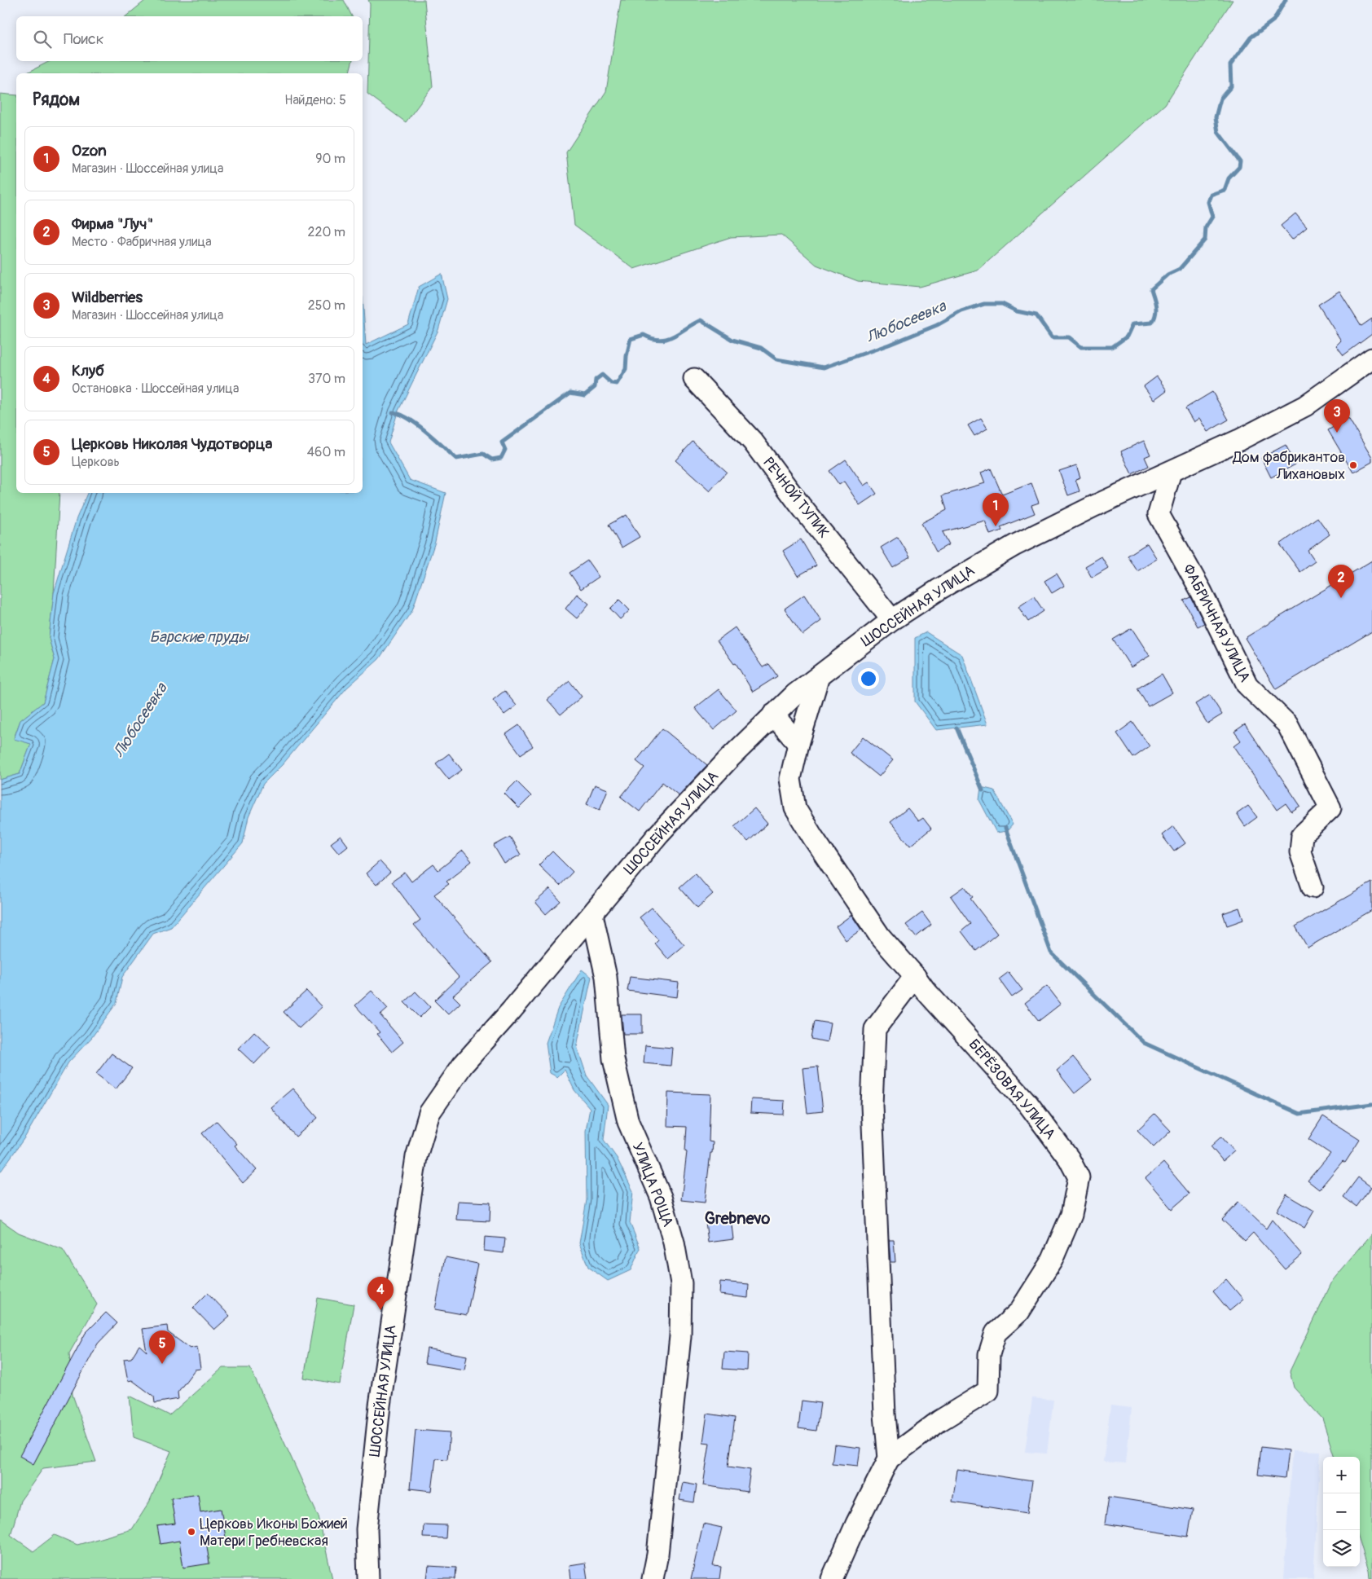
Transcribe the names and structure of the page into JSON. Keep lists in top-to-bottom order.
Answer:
{
  "streets": {
    "street": [
      "РЕЧНОЙ ТУПИК",
      "ШОССЕЙНАЯ УЛИЦА",
      "ФАБРИЧНАЯ УЛИЦА",
      "БЕРЁЗОВАЯ УЛИЦА",
      "УЛИЦА РОЩА"
    ]
  },
  "crossings": [
    ["РЕЧНОЙ ТУПИК", "ШОССЕЙНАЯ УЛИЦА"],
    ["ШОССЕЙНАЯ УЛИЦА", "ФАБРИЧНАЯ УЛИЦА"],
    ["ШОССЕЙНАЯ УЛИЦА", "БЕРЁЗОВАЯ УЛИЦА"],
    ["ШОССЕЙНАЯ УЛИЦА", "УЛИЦА РОЩА"]
  ],
  "districts": ["Grebnevo"],
  "water": ["Любосеевка", "Барские пруды"],
  "places": ["Дом фабрикантов Лихановых", "Церковь Иконы Божией Матери Гребневская"],
  "page": {
    "search": "Поиск",
    "heading": ["Рядом", "Найдено: 5"],
    "list": [
      {
        "mark": "1",
        "name": "Ozon",
        "note": "Магазин · Шоссейная улица",
        "value": "90 m"
      },
      {
        "mark": "2",
        "name": "Фирма \"Луч\"",
        "note": "Место · Фабричная улица",
        "value": "220 m"
      },
      {
        "mark": "3",
        "name": "Wildberries",
        "note": "Магазин · Шоссейная улица",
        "value": "250 m"
      },
      {
        "mark": "4",
        "name": "Клуб",
        "note": "Остановка · Шоссейная улица",
        "value": "370 m"
      },
      {
        "mark": "5",
        "name": "Церковь Николая Чудотворца",
        "note": "Церковь",
        "value": "460 m"
      }
    ],
    "pins": [
      "3",
      "1",
      "2",
      "4",
      "5"
    ],
    "map_buttons": ["+", "−"]
  }
}
